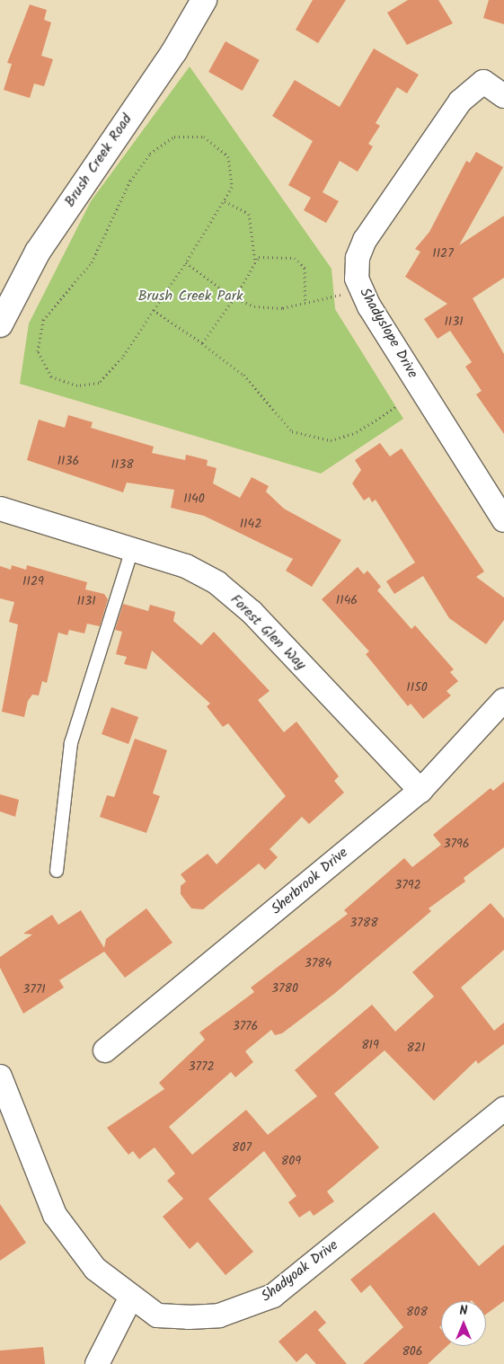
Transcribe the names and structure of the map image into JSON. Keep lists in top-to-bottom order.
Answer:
{
  "streets": {
    "street": [
      "Brush Creek Road",
      "Shadyslope Drive",
      "Forest Glen Way",
      "Sherbrook Drive",
      "Shadyoak Drive"
    ]
  },
  "crossings": [
    ["Forest Glen Way", "Sherbrook Drive"]
  ],
  "parks": ["Brush Creek Park"],
  "house_numbers": [
    "1127",
    "1131",
    "1136",
    "1138",
    "1140",
    "1142",
    "1129",
    "1146",
    "1131",
    "1150",
    "3796",
    "3792",
    "3788",
    "3784",
    "3780",
    "3771",
    "3776",
    "819",
    "821",
    "3772",
    "807",
    "809",
    "808",
    "806"
  ],
  "north": "top"
}
